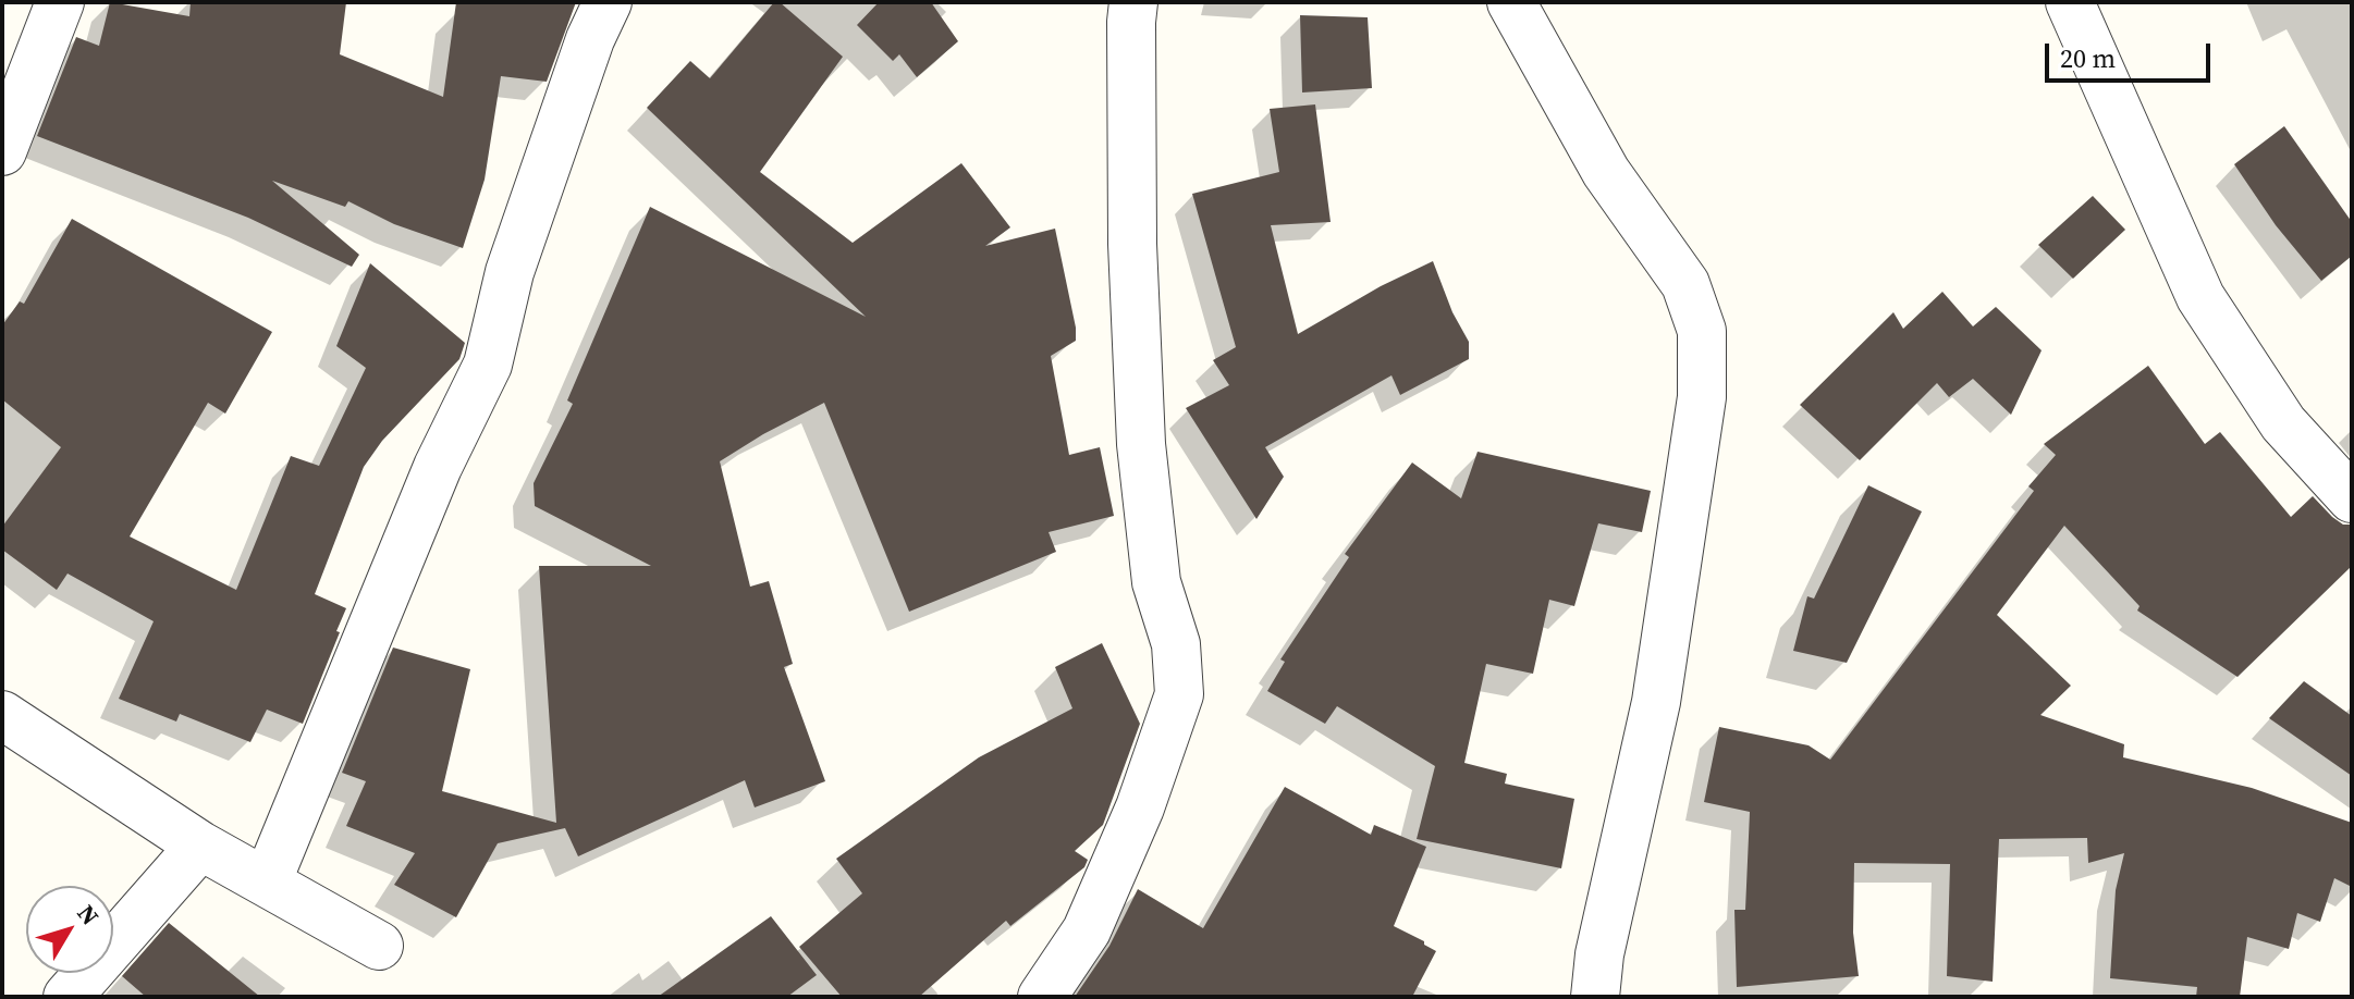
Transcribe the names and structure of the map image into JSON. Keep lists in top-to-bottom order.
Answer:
{
  "scale_bar": "20 m",
  "north": "top right"
}
